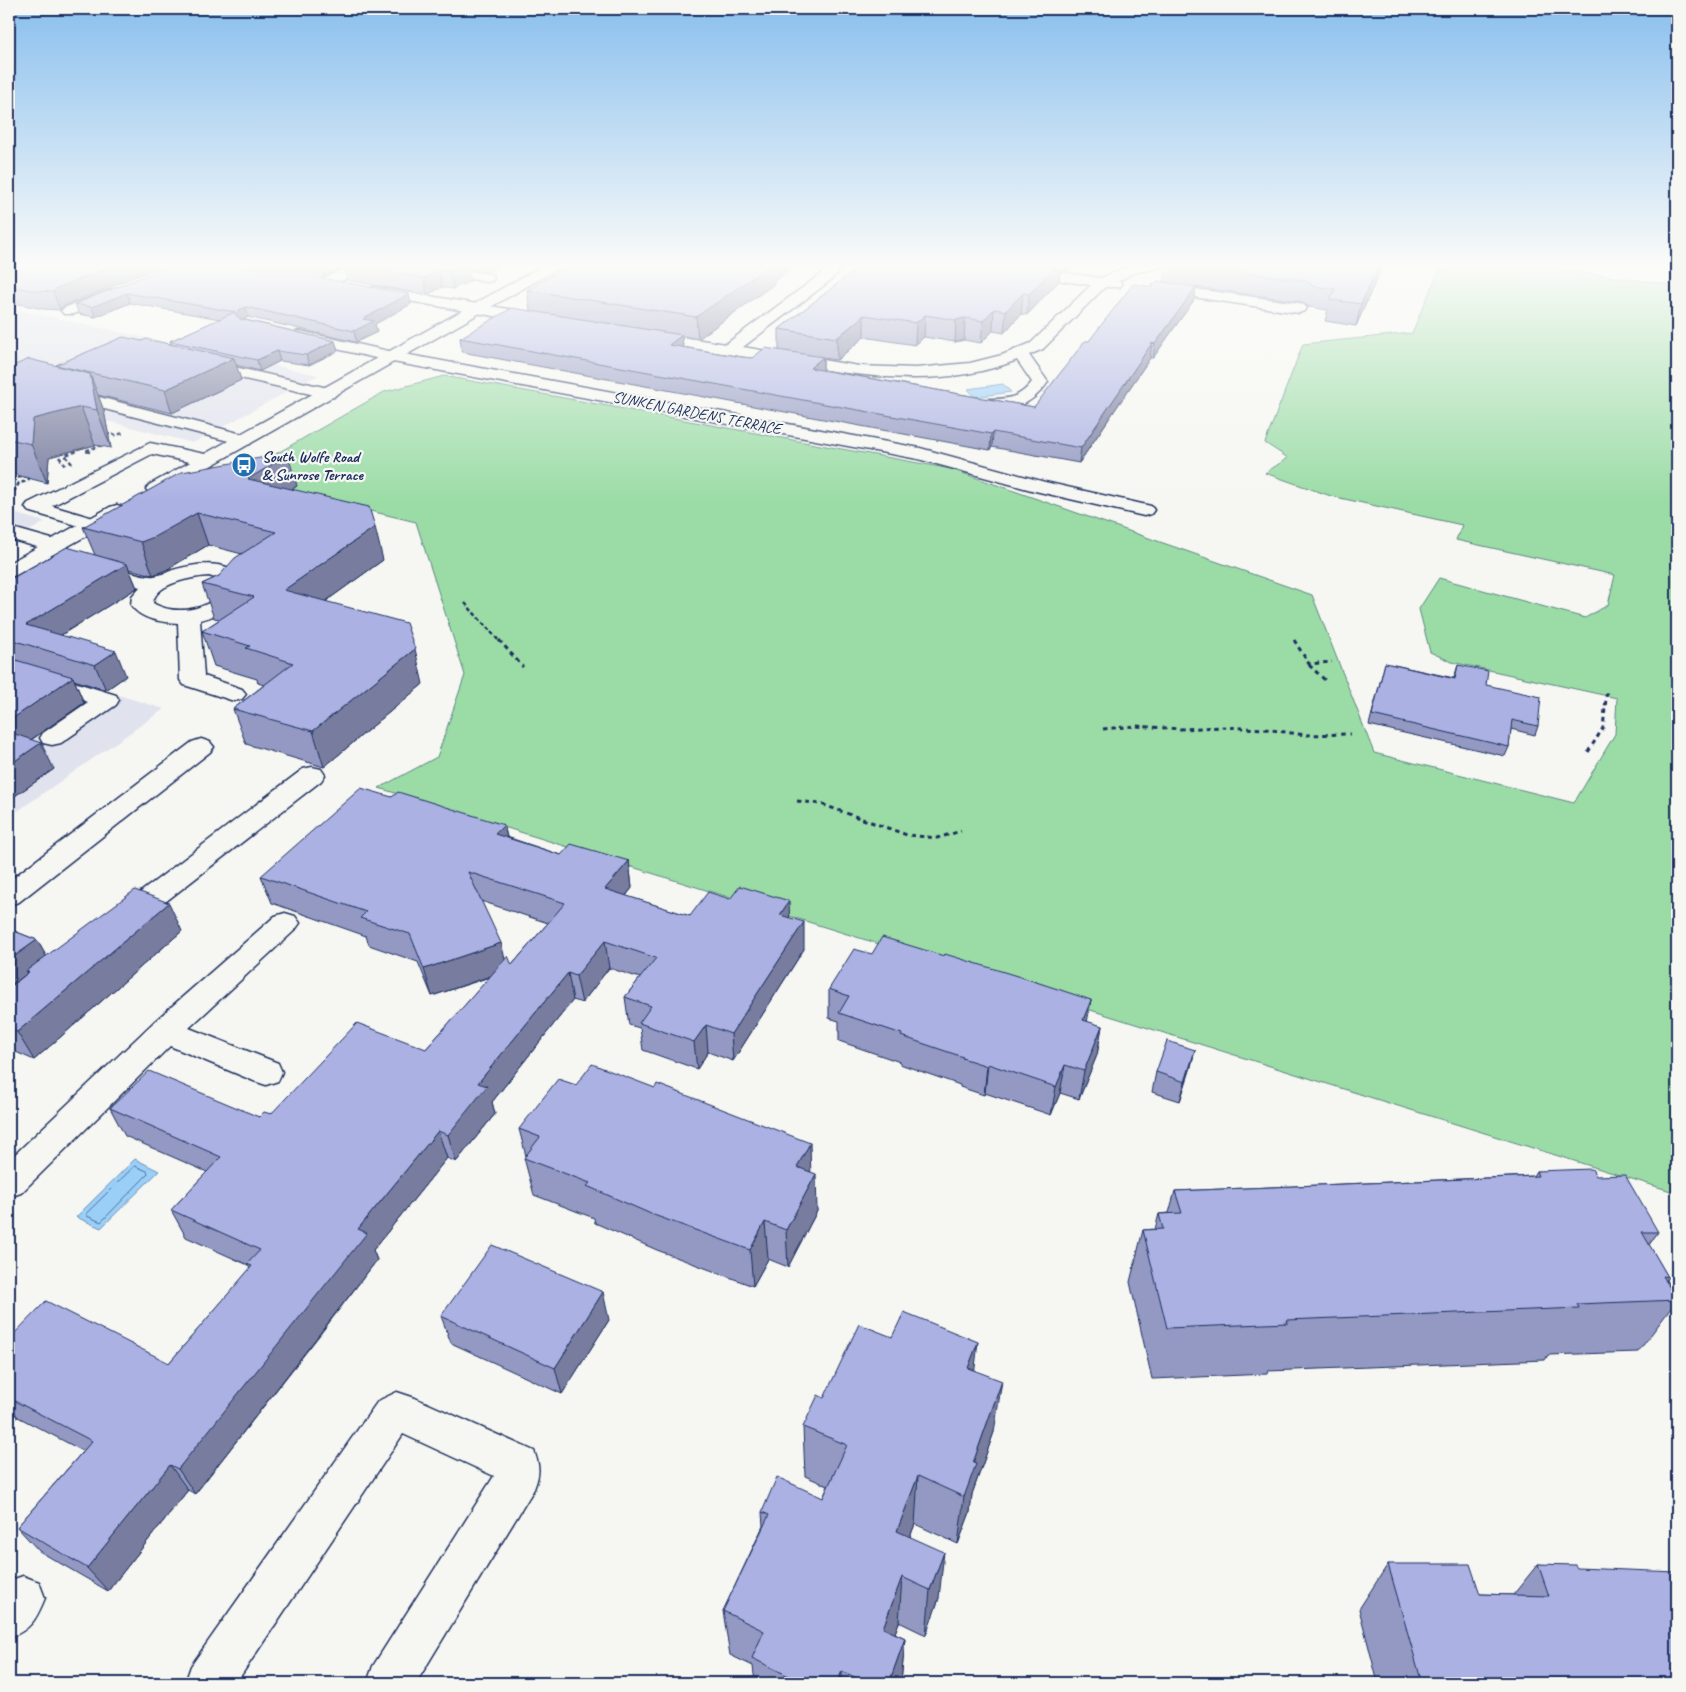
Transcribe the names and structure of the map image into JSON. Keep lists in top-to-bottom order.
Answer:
{
  "streets": {
    "street": ["SUNKEN GARDENS TERRACE"]
  },
  "places": {
    "bus stop": ["South Wolfe Road & Sunrose Terrace"]
  }
}
